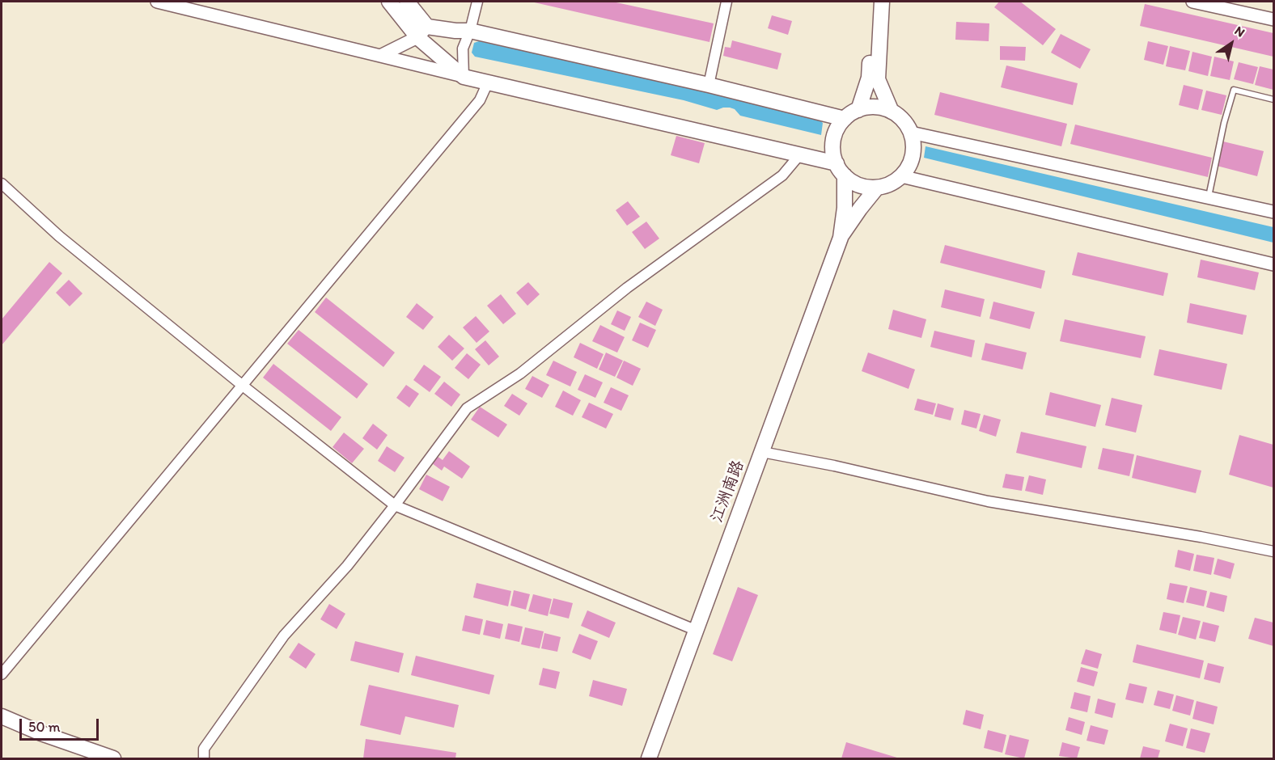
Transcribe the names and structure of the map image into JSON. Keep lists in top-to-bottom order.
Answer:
{
  "streets": {
    "main road": ["江洲南路"]
  },
  "scale_bar": "50 m",
  "north": "top right"
}
